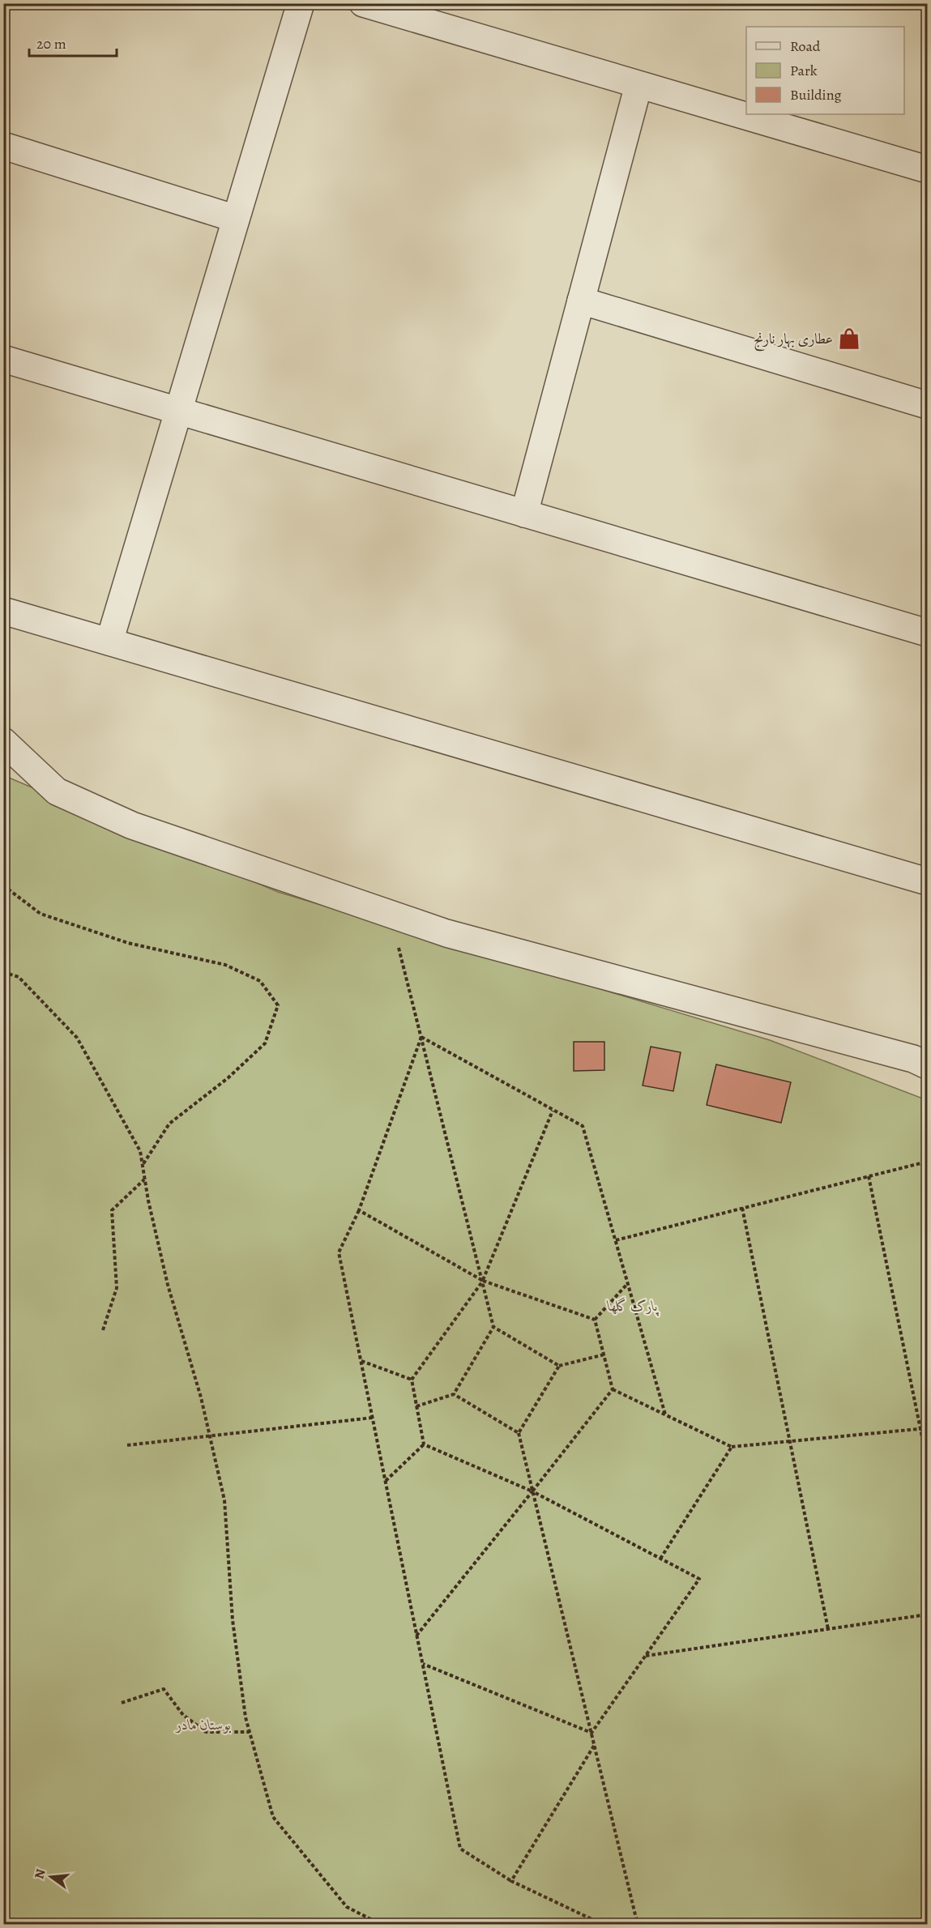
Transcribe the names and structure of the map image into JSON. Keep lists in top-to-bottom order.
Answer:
{
  "parks": ["پارک گلها", "بوستان مادر"],
  "places": {
    "shop": ["عطاری بهار نارنج"]
  },
  "legend": ["Road", "Park", "Building"],
  "scale_bar": "20 m",
  "north": "left"
}
